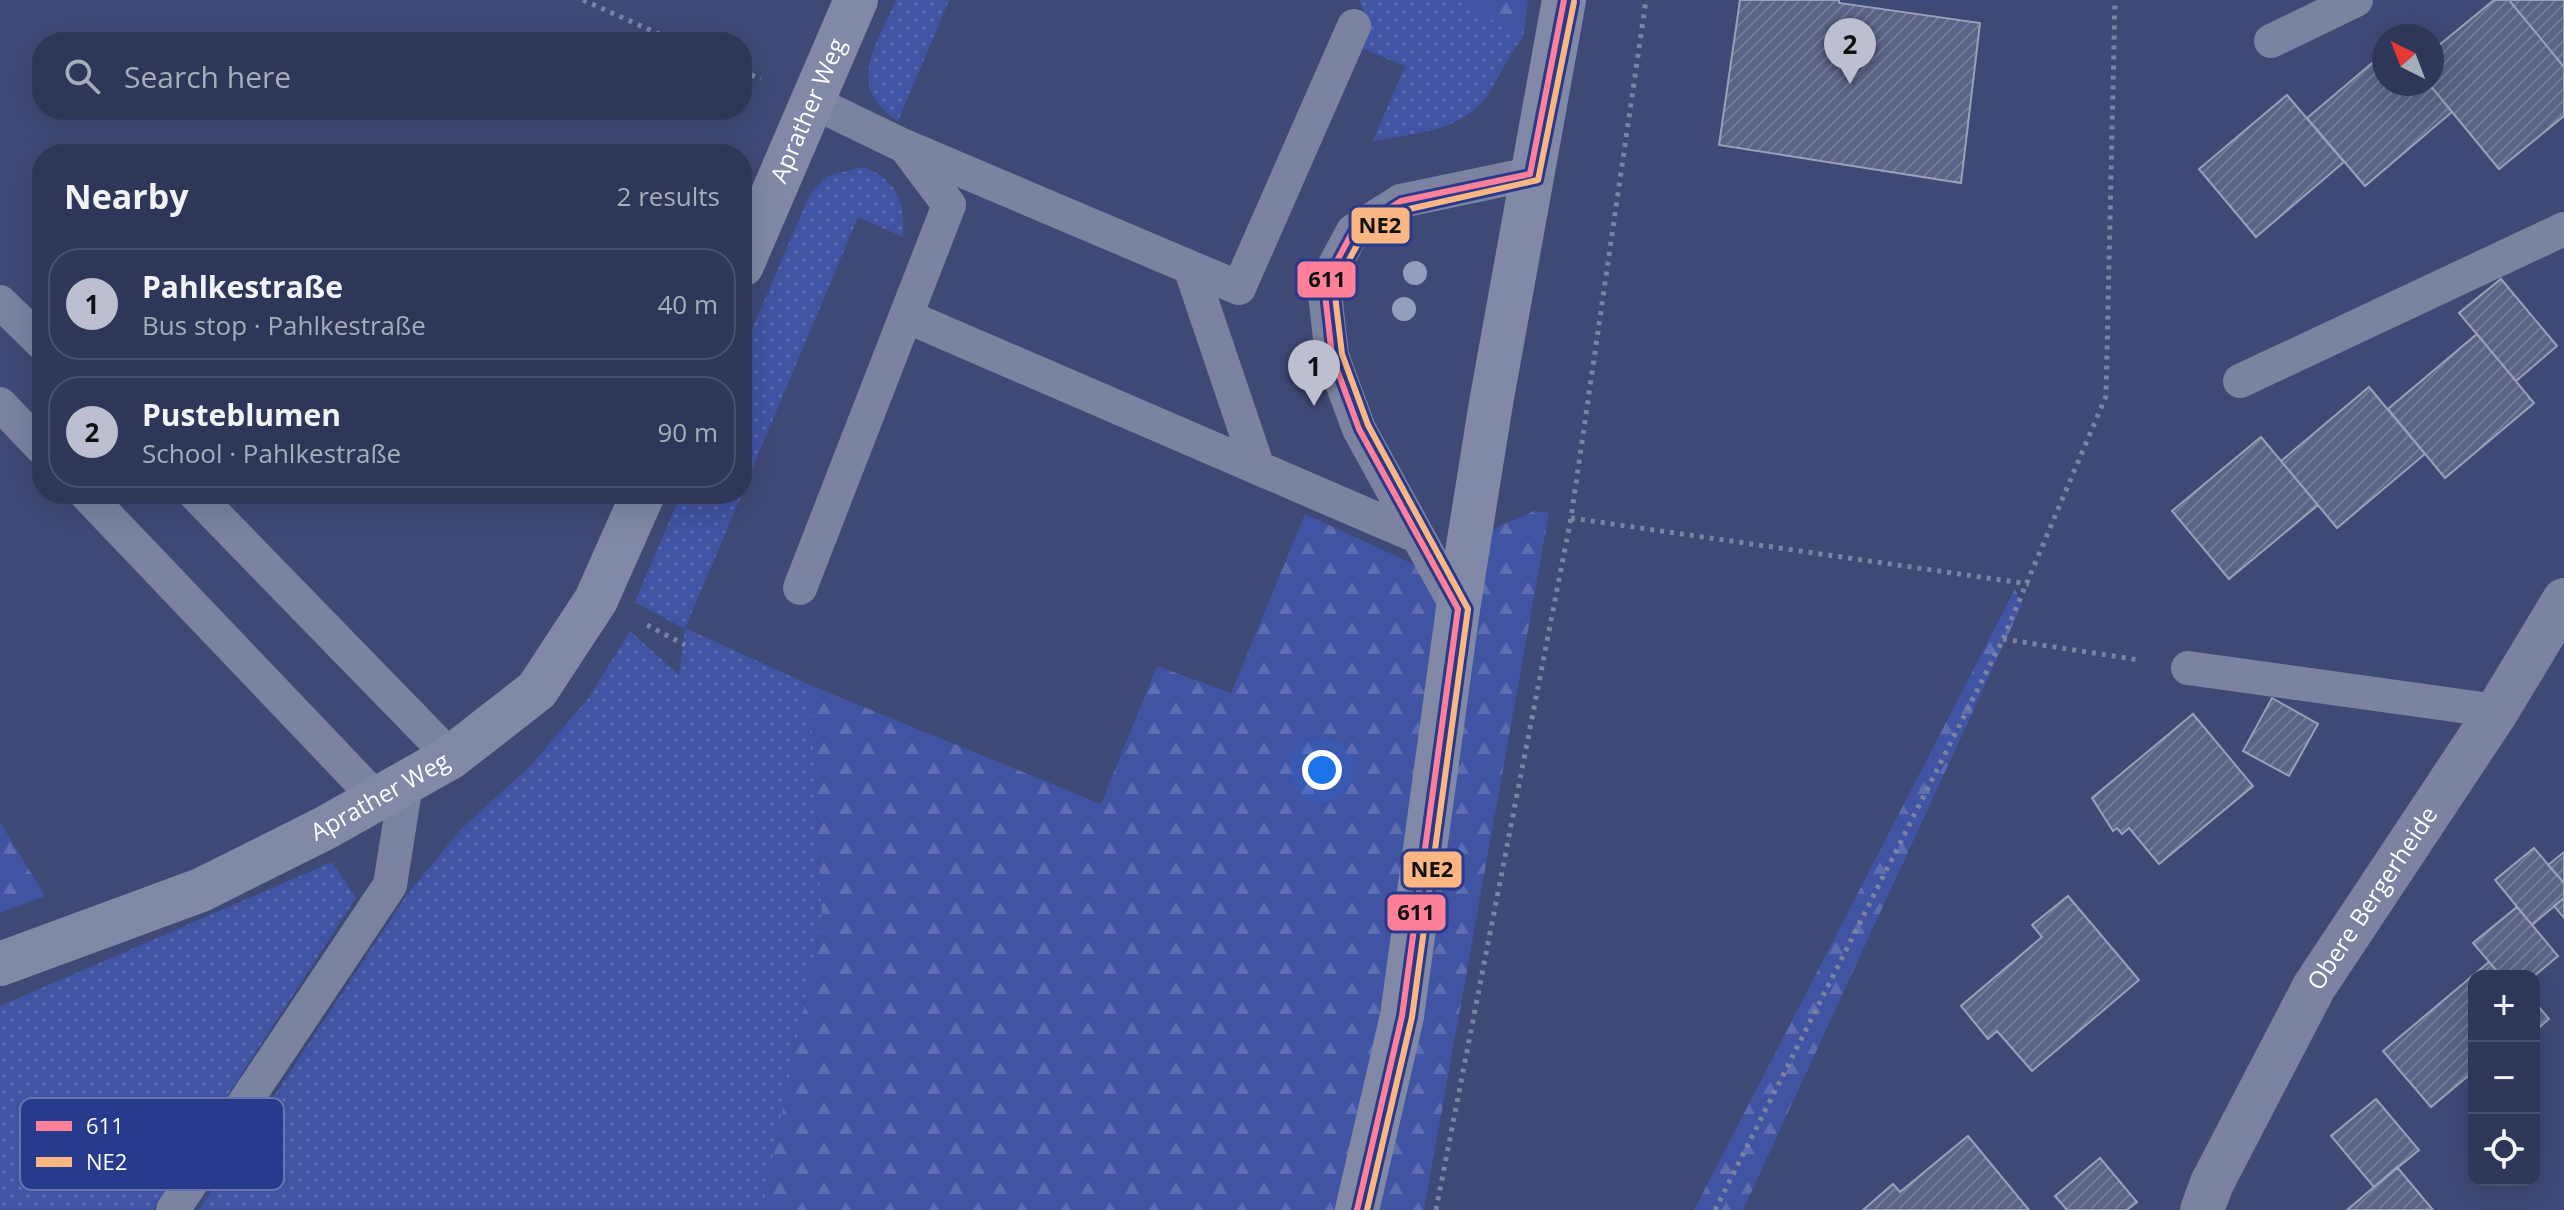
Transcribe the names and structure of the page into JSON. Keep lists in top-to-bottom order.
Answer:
{
  "streets": {
    "street": ["Aprather Weg", "Obere Bergerheide"]
  },
  "lines": ["transit line 611", "transit line NE2"],
  "legend": ["611", "NE2"],
  "north": "top left",
  "page": {
    "pins": ["2", "1"],
    "search": "Search here",
    "heading": ["Nearby", "2 results"],
    "list": [
      {
        "mark": "1",
        "name": "Pahlkestraße",
        "note": "Bus stop · Pahlkestraße",
        "value": "40 m"
      },
      {
        "mark": "2",
        "name": "Pusteblumen",
        "note": "School · Pahlkestraße",
        "value": "90 m"
      }
    ],
    "map_buttons": ["+", "−"]
  }
}
